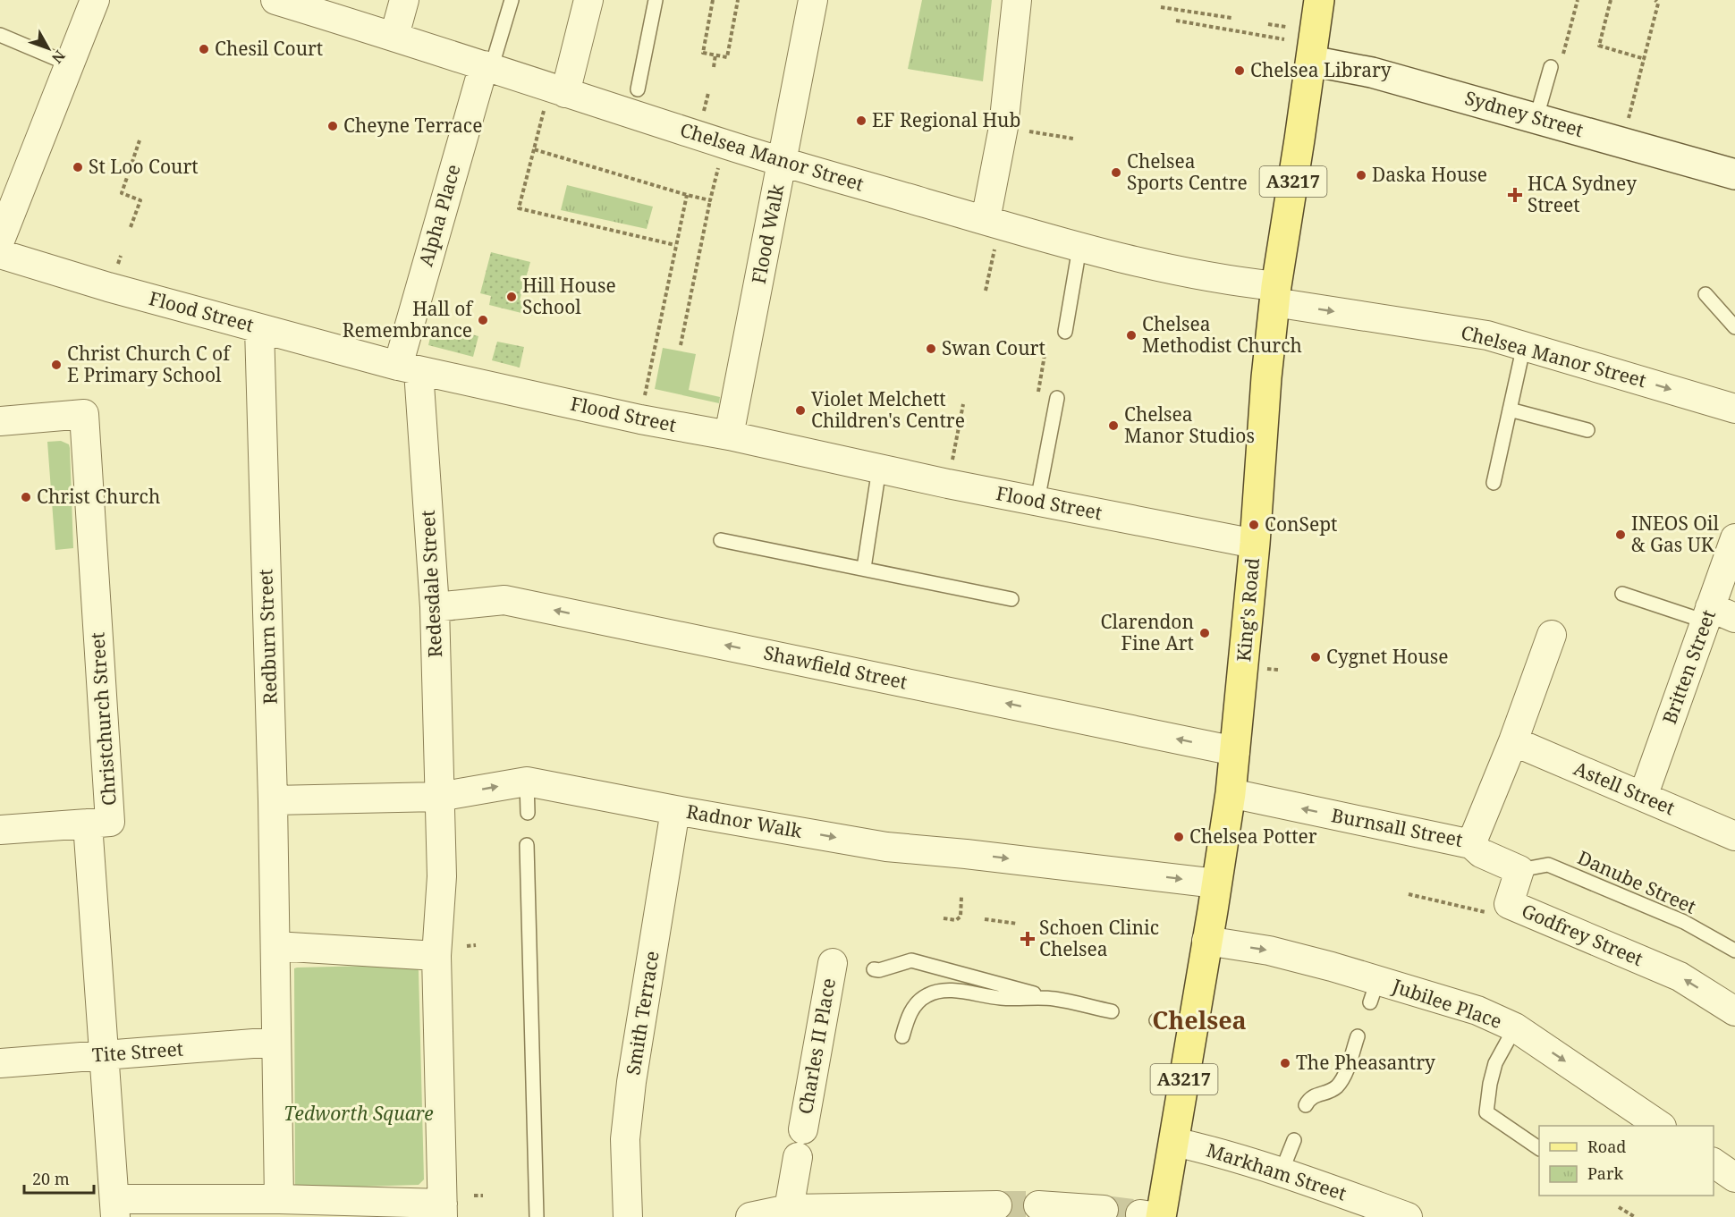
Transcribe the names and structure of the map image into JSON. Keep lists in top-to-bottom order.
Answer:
{
  "streets": {
    "main road": ["Sydney Street", "A3217", "King's Road"],
    "street": [
      "Chelsea Manor Street",
      "Alpha Place",
      "Flood Walk",
      "Flood Street",
      "Redesdale Street",
      "Redburn Street",
      "Britten Street",
      "Shawfield Street",
      "Christchurch Street",
      "Astell Street",
      "Radnor Walk",
      "Burnsall Street",
      "Godfrey Street",
      "Jubilee Place",
      "Smith Terrace",
      "Charles II Place",
      "Tite Street",
      "Markham Street"
    ],
    "lane": ["Danube Street"]
  },
  "crossings": [
    ["Sydney Street", "King's Road"],
    ["Chelsea Manor Street", "Alpha Place"],
    ["Chelsea Manor Street", "Flood Walk"],
    ["Chelsea Manor Street", "King's Road"],
    ["Alpha Place", "Flood Street"],
    ["Alpha Place", "Redesdale Street"],
    ["Flood Walk", "Flood Street"],
    ["Flood Street", "Redesdale Street"],
    ["Flood Street", "King's Road"],
    ["Flood Street", "Redburn Street"],
    ["Redesdale Street", "Shawfield Street"],
    ["Redesdale Street", "Radnor Walk"],
    ["King's Road", "Shawfield Street"],
    ["King's Road", "Radnor Walk"],
    ["King's Road", "Burnsall Street"],
    ["King's Road", "Jubilee Place"],
    ["King's Road", "Markham Street"],
    ["Redburn Street", "Radnor Walk"],
    ["Britten Street", "Astell Street"],
    ["Christchurch Street", "Tite Street"],
    ["Astell Street", "Burnsall Street"],
    ["Radnor Walk", "Smith Terrace"],
    ["Danube Street", "Godfrey Street"]
  ],
  "one_way": [
    "Shawfield Street",
    "Radnor Walk",
    "Burnsall Street",
    "Godfrey Street",
    "Jubilee Place"
  ],
  "districts": ["Chelsea"],
  "parks": ["Tedworth Square"],
  "places": {
    "other": [
      "Chesil Court",
      "Chelsea Library",
      "EF Regional Hub",
      "Cheyne Terrace",
      "St Loo Court",
      "Chelsea Sports Centre",
      "Daska House",
      "Hill House School",
      "Hall of Remembrance",
      "Chelsea Methodist Church",
      "Swan Court",
      "Christ Church C of E Primary School",
      "Violet Melchett Children's Centre",
      "Chelsea Manor Studios",
      "Christ Church",
      "ConSept",
      "INEOS Oil & Gas UK",
      "Clarendon Fine Art",
      "Cygnet House",
      "Chelsea Potter",
      "The Pheasantry"
    ],
    "health": ["HCA Sydney Street", "Schoen Clinic Chelsea"]
  },
  "legend": ["Road", "Park"],
  "scale_bar": "20 m",
  "north": "bottom right"
}
